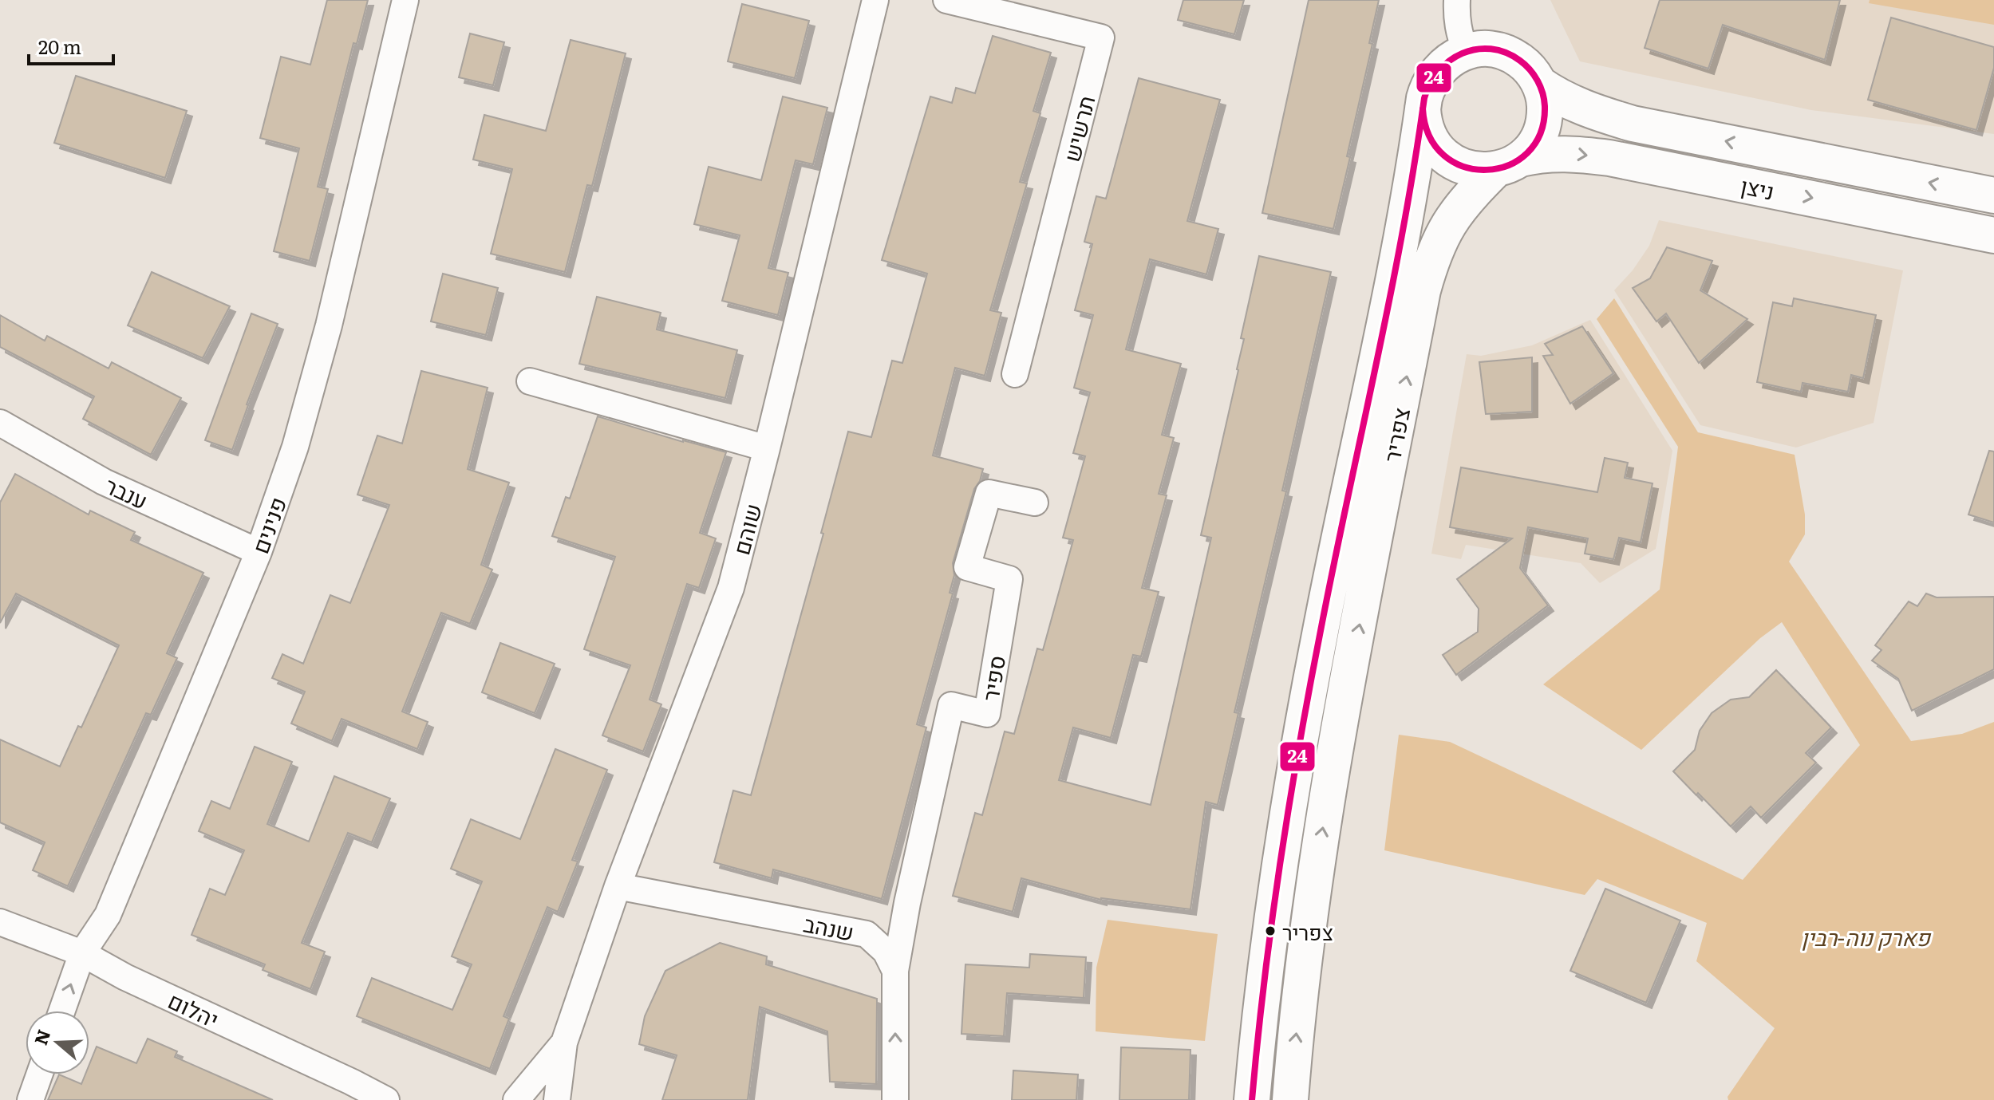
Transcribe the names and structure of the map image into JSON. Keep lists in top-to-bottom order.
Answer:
{
  "streets": {
    "street": [
      "תרשיש",
      "ניצן",
      "צפריר",
      "ענבר",
      "פנינים",
      "שוהם",
      "ספיר",
      "שנהב",
      "יהלום"
    ]
  },
  "crossings": [
    ["ניצן", "צפריר"],
    ["ענבר", "פנינים"],
    ["פנינים", "יהלום"],
    ["שוהם", "שנהב"],
    ["ספיר", "שנהב"]
  ],
  "parks": ["פארק נוה-רבין"],
  "places": ["צפריר"],
  "lines": ["transit line 24"],
  "scale_bar": "20 m",
  "north": "left"
}
